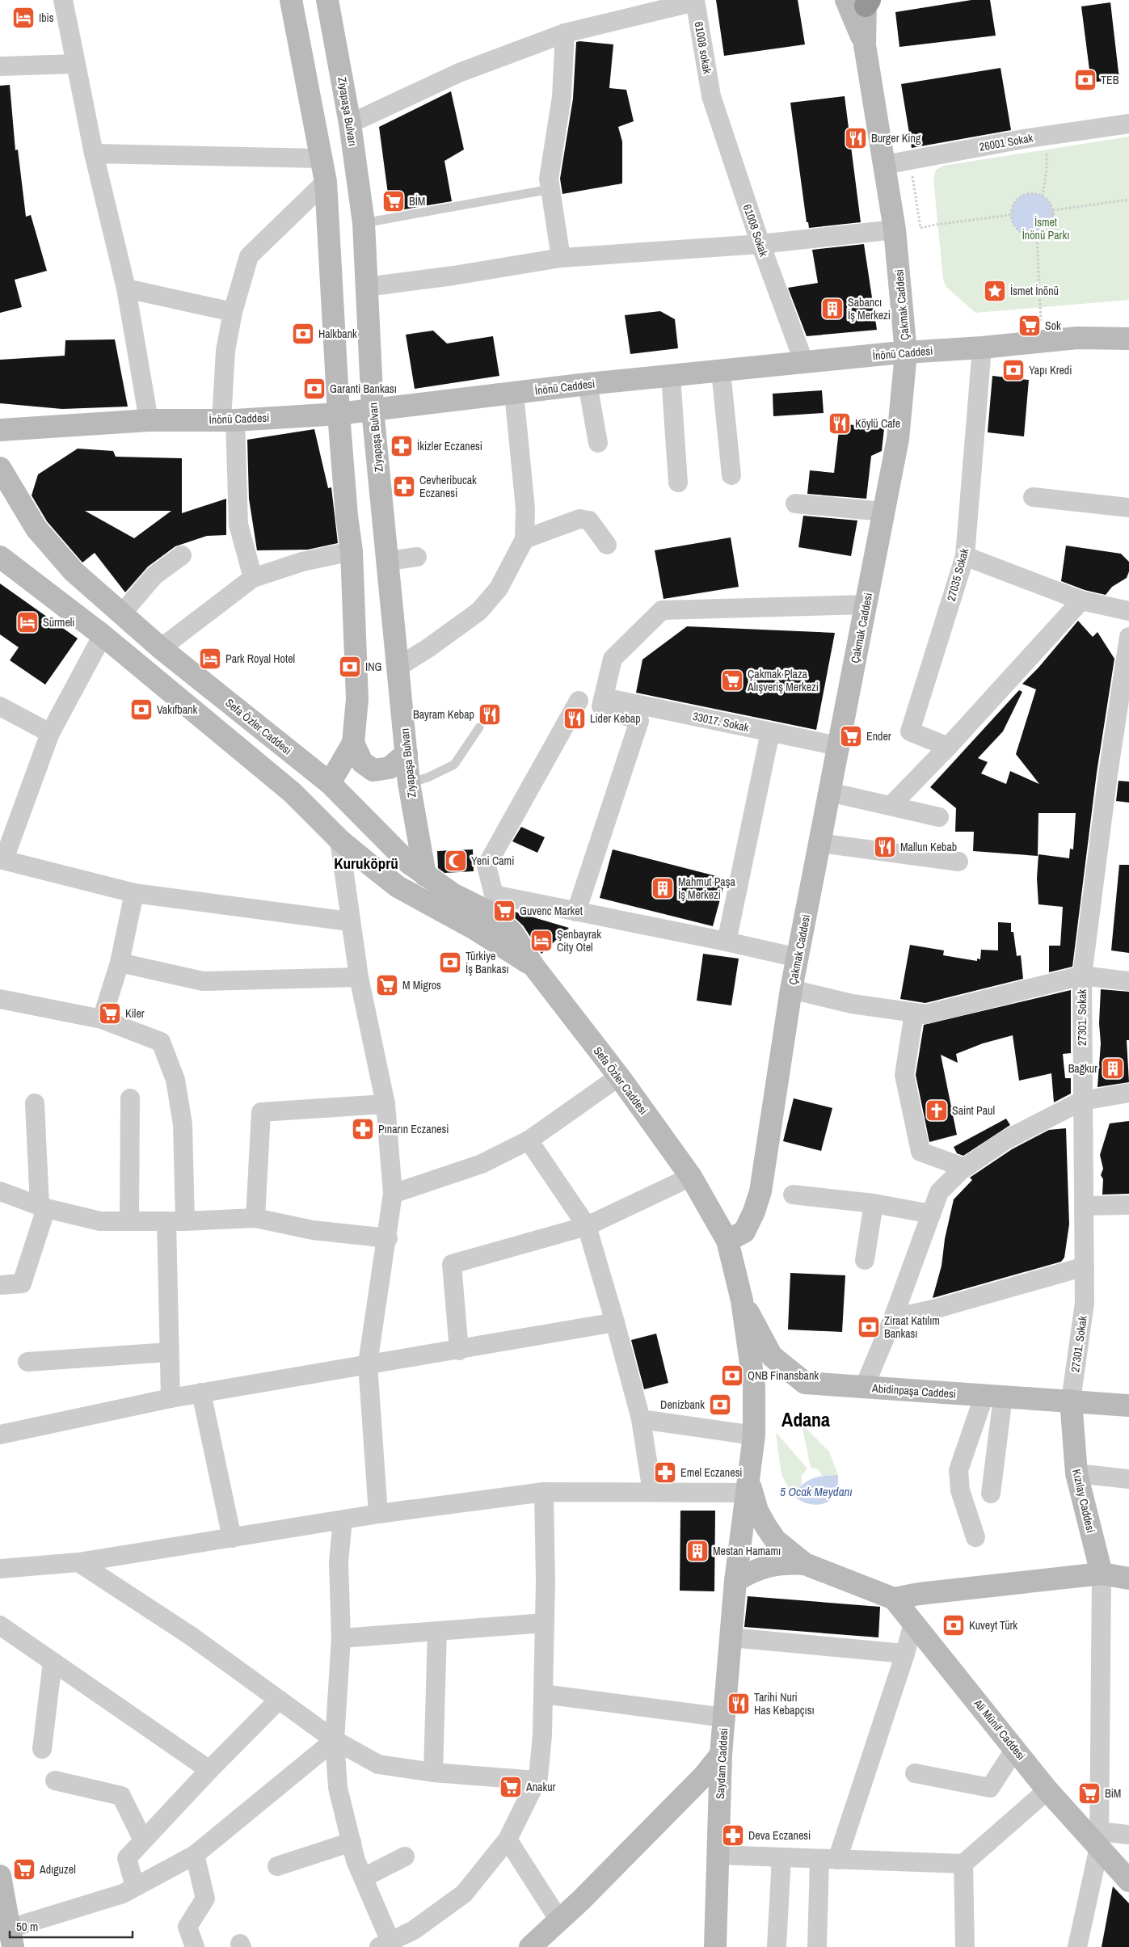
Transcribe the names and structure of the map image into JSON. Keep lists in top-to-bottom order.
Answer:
{
  "streets": {
    "main road": [
      "Ziyapaşa Bulvarı",
      "Çakmak Caddesi",
      "İnönü Caddesi",
      "Sefa Özler Caddesi",
      "Abidinpaşa Caddesi",
      "Kızılay Caddesi",
      "Ali Münif Caddesi",
      "Saydam Caddesi"
    ],
    "street": [
      "61008 sokak",
      "26001 Sokak",
      "61008 Sokak",
      "27035 Sokak",
      "33017. Sokak",
      "27301. Sokak"
    ]
  },
  "crossings": [
    ["61008 sokak", "61008 Sokak"],
    ["Ziyapaşa Bulvarı", "İnönü Caddesi"],
    ["Ziyapaşa Bulvarı", "Sefa Özler Caddesi"],
    ["26001 Sokak", "Çakmak Caddesi"],
    ["61008 Sokak", "İnönü Caddesi"],
    ["Çakmak Caddesi", "İnönü Caddesi"],
    ["Çakmak Caddesi", "33017. Sokak"],
    ["Çakmak Caddesi", "Sefa Özler Caddesi"],
    ["İnönü Caddesi", "27035 Sokak"],
    ["Sefa Özler Caddesi", "Abidinpaşa Caddesi"],
    ["Sefa Özler Caddesi", "Saydam Caddesi"],
    ["27301. Sokak", "Abidinpaşa Caddesi"],
    ["27301. Sokak", "Kızılay Caddesi"],
    ["Abidinpaşa Caddesi", "Kızılay Caddesi"],
    ["Abidinpaşa Caddesi", "Saydam Caddesi"]
  ],
  "districts": ["Kuruköprü", "Adana"],
  "water": ["5 Ocak Meydanı"],
  "parks": ["İsmet İnönü Parkı"],
  "places": {
    "hotel": [
      "Ibis",
      "Sürmeli",
      "Park Royal Hotel",
      "Şenbayrak City Otel"
    ],
    "bank": [
      "TEB",
      "Halkbank",
      "Yapı Kredi",
      "Garanti Bankası",
      "ING",
      "Vakıfbank",
      "Türkiye İş Bankası",
      "Ziraat Katılım Bankası",
      "QNB Finansbank",
      "Denizbank",
      "Kuveyt Türk"
    ],
    "restaurant": [
      "Burger King",
      "Köylü Cafe",
      "Bayram Kebap",
      "Lider Kebap",
      "Mallun Kebab",
      "Tarihi Nuri Has Kebapçısı"
    ],
    "supermarket": [
      "BİM",
      "Sok",
      "Çakmak Plaza Alışveriş Merkezi",
      "Ender",
      "Guvenc Market",
      "M Migros",
      "Kiler",
      "Anakur",
      "BiM",
      "Adıguzel"
    ],
    "place": ["İsmet İnönü"],
    "building": [
      "Sabancı İş Merkezi",
      "Mahmut Paşa İş Merkezi",
      "Bağkur",
      "Mestan Hamamı"
    ],
    "pharmacy": [
      "İkizler Eczanesi",
      "Cevheribucak Eczanesi",
      "Pınarın Eczanesi",
      "Emel Eczanesi",
      "Deva Eczanesi"
    ],
    "mosque": ["Yeni Cami"],
    "church": ["Saint Paul"]
  },
  "scale_bar": "50 m"
}
